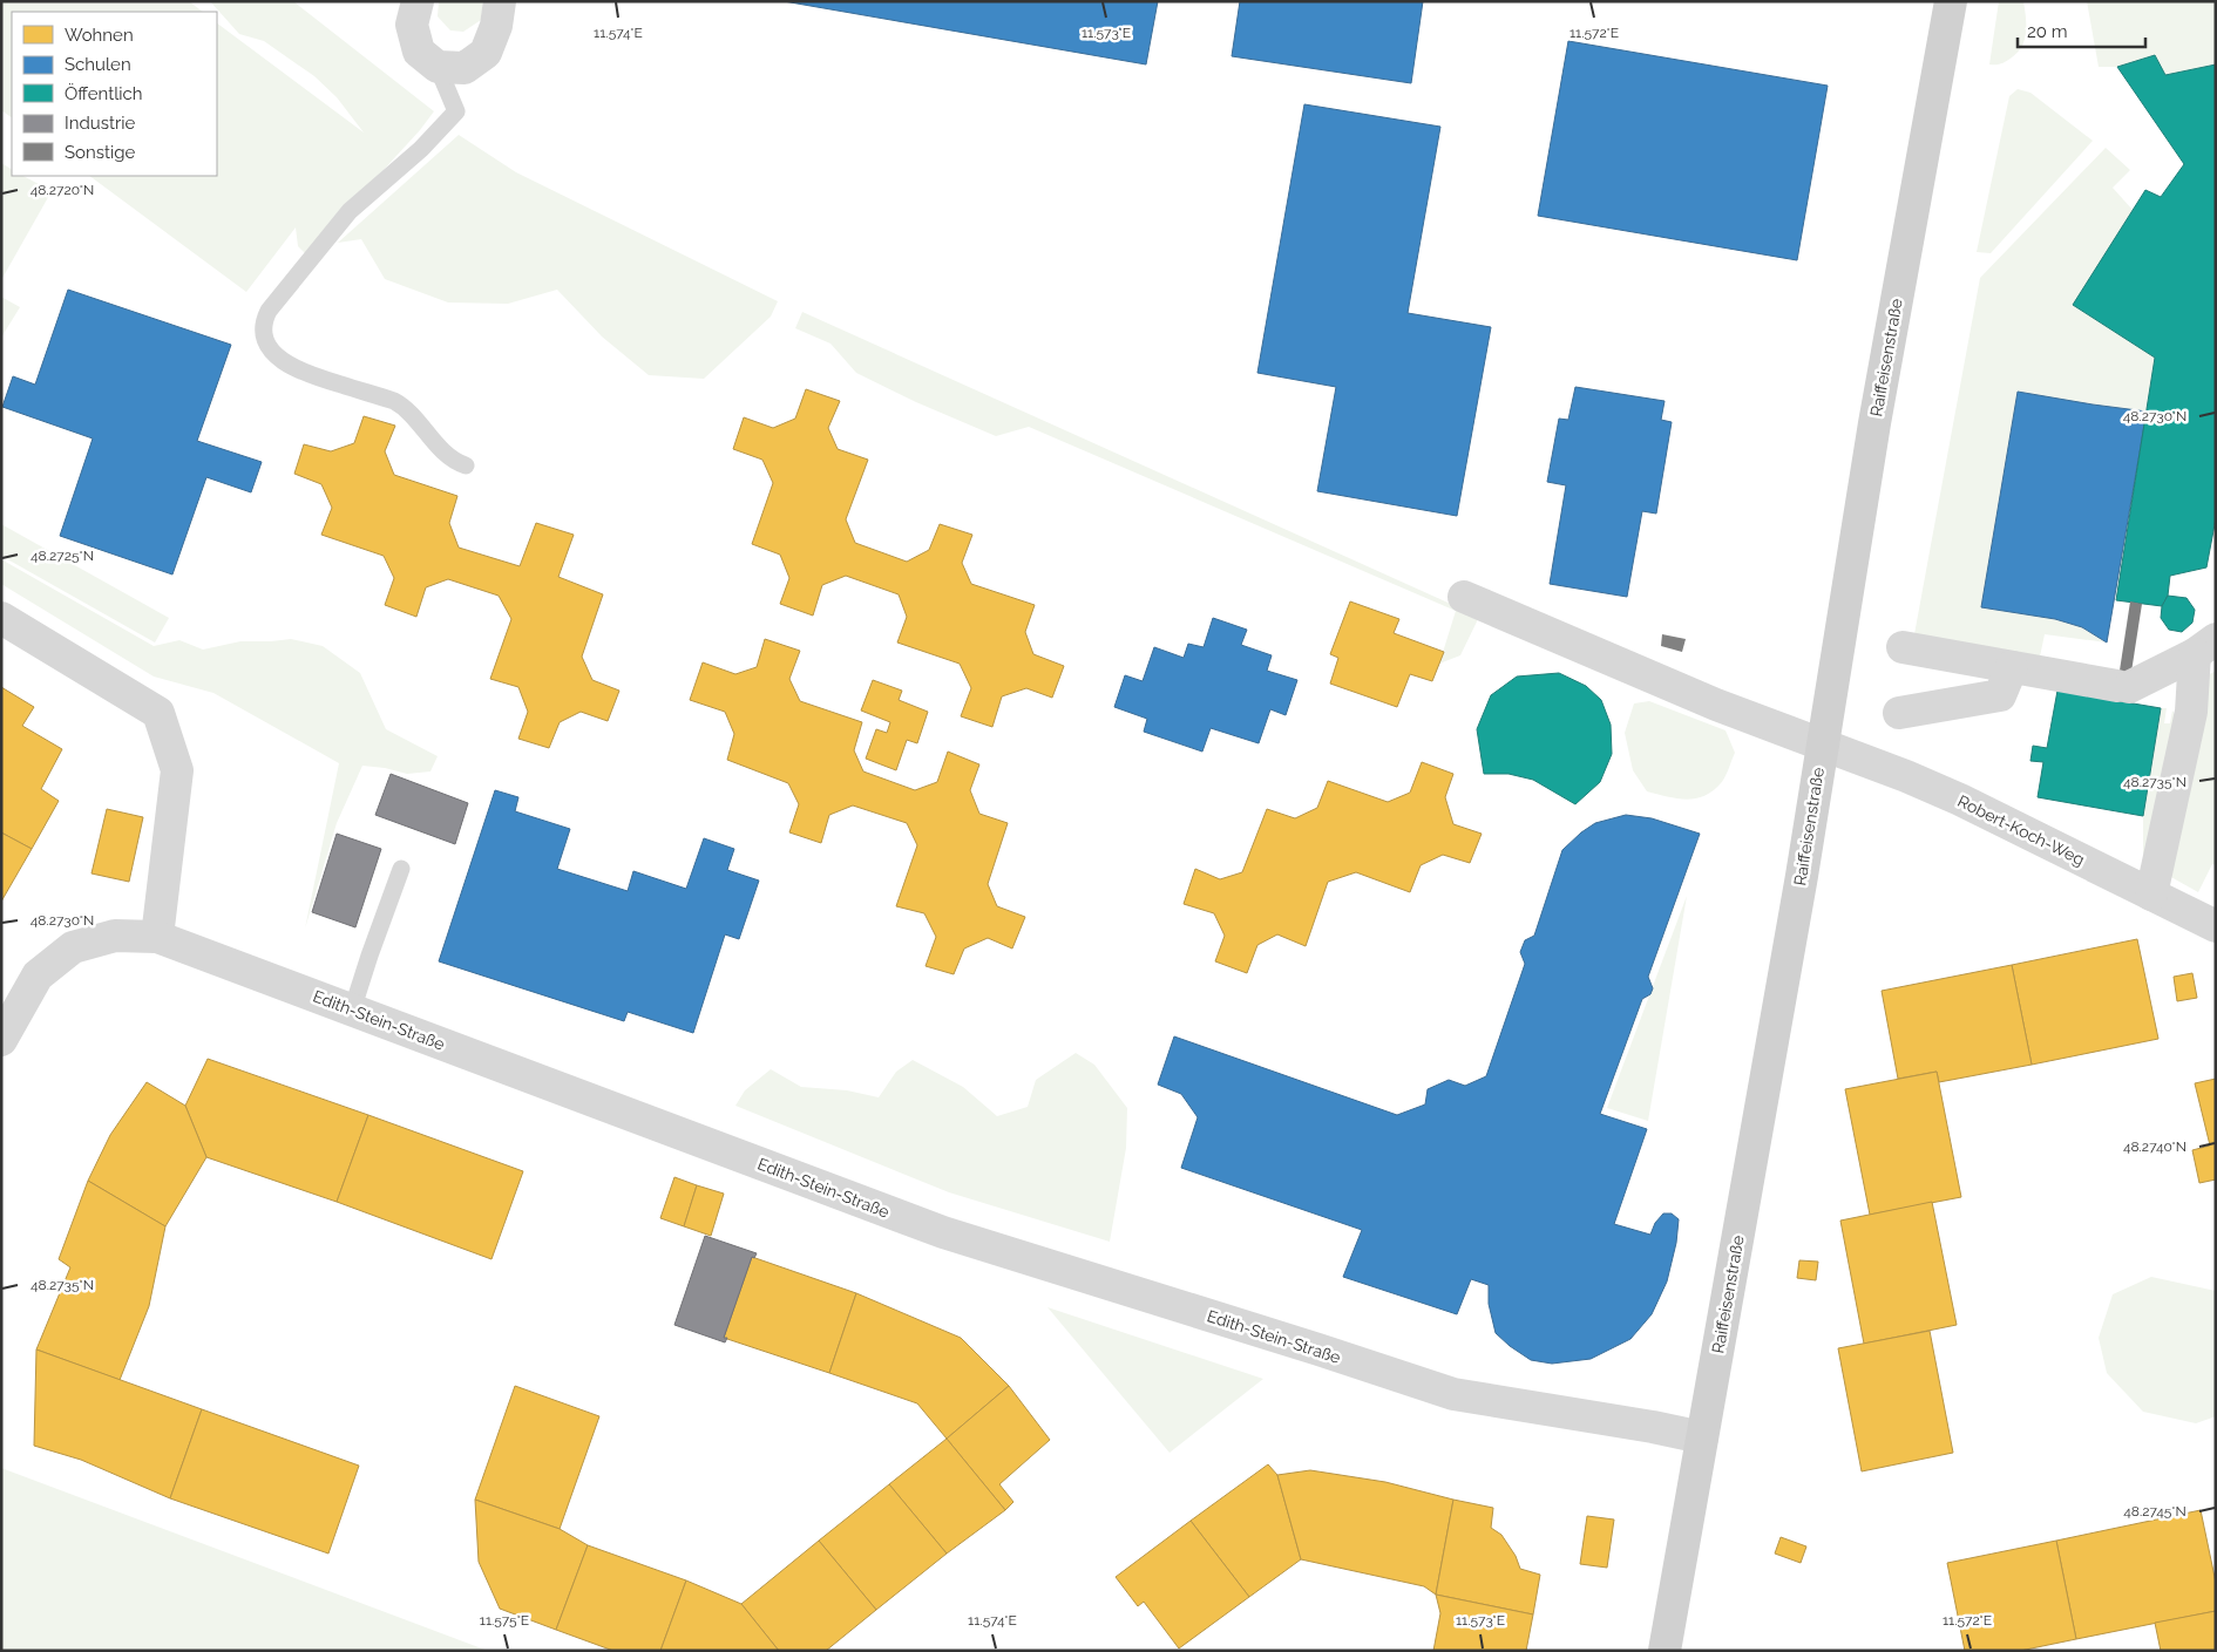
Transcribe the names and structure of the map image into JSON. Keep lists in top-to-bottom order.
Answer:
{
  "streets": {
    "street": ["Raiffeisenstraße", "Robert-Koch-Weg", "Edith-Stein-Straße"]
  },
  "crossings": [
    ["Raiffeisenstraße", "Robert-Koch-Weg"],
    ["Raiffeisenstraße", "Edith-Stein-Straße"]
  ],
  "legend": [
    "Wohnen",
    "Schulen",
    "Öffentlich",
    "Industrie",
    "Sonstige"
  ],
  "scale_bar": "20 m",
  "coordinates": [
    "11.574°E",
    "11.573°E",
    "11.572°E",
    "48.2720°N",
    "48.2730°N",
    "48.2725°N",
    "48.2735°N",
    "48.2740°N",
    "48.2745°N",
    "11.575°E"
  ]
}
